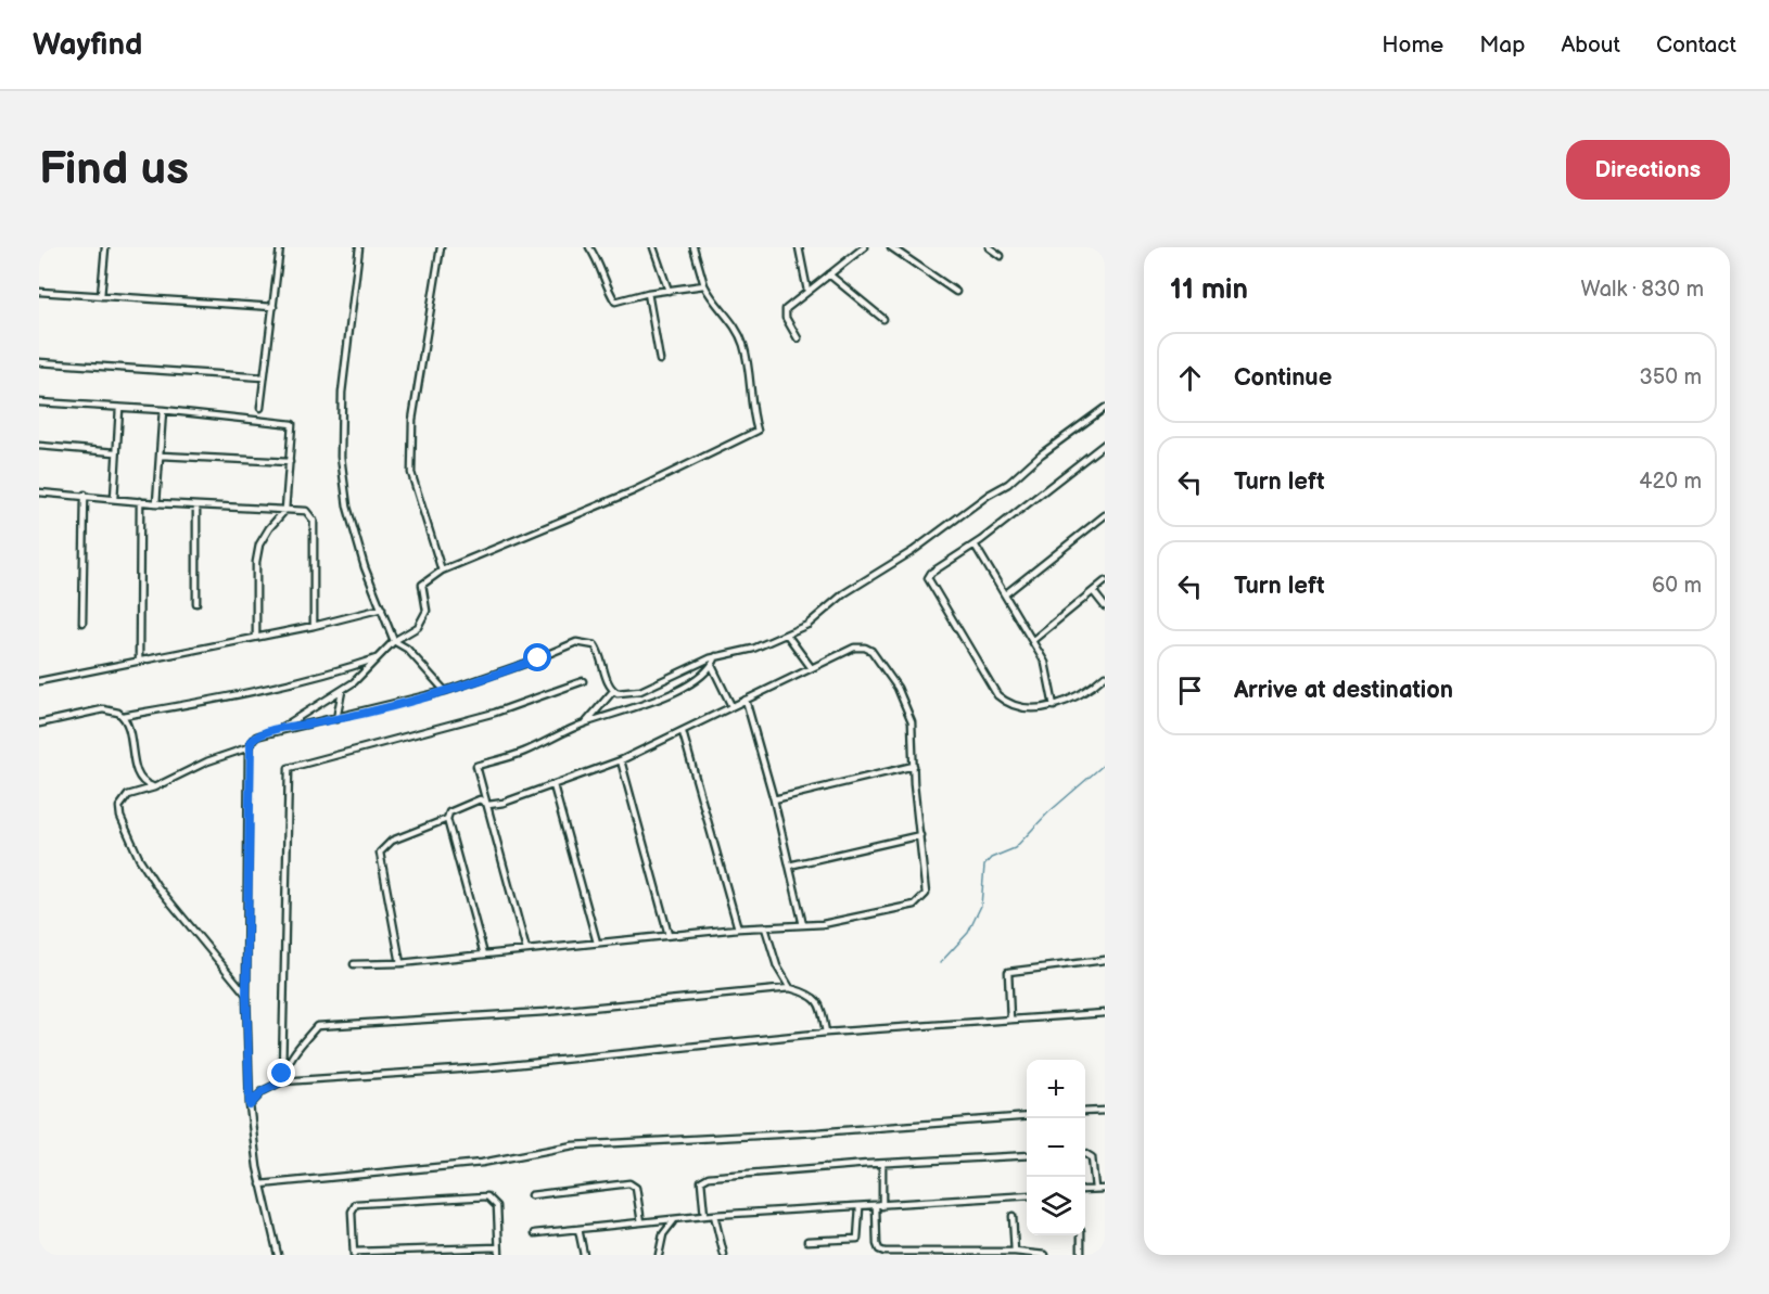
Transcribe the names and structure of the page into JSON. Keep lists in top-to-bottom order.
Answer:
{
  "page": {
    "header": "Wayfind",
    "nav": [
      "Home",
      "Map",
      "About",
      "Contact"
    ],
    "buttons": "Directions",
    "title": "Find us",
    "heading": ["11 min", "Walk · 830 m"],
    "list": [
      ["Continue", "350 m"],
      ["Turn left", "420 m"],
      ["Turn left", "60 m"],
      "Arrive at destination"
    ],
    "map_buttons": ["+", "−"]
  }
}
